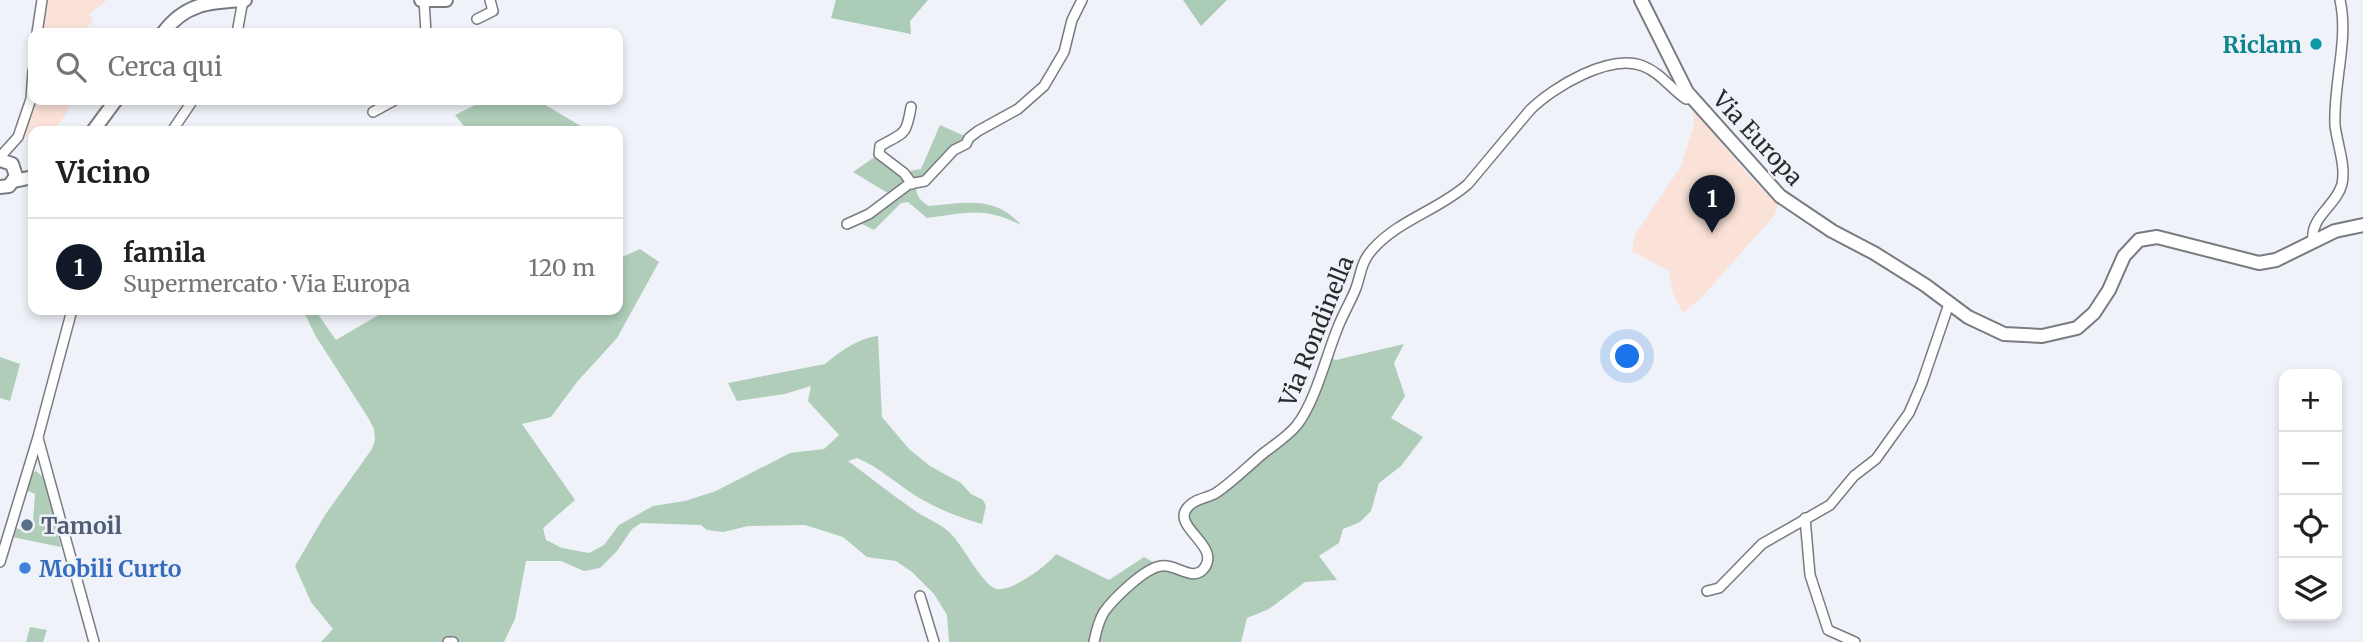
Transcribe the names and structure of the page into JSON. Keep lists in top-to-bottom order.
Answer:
{
  "streets": {
    "main road": ["Via Europa"],
    "street": ["Via Rondinella"]
  },
  "crossings": [
    ["Via Europa", "Via Rondinella"]
  ],
  "places": ["Riclam", "Tamoil", "Mobili Curto"],
  "page": {
    "search": "Cerca qui",
    "heading": "Vicino",
    "pins": "1",
    "list": [
      {
        "mark": "1",
        "name": "famila",
        "note": "Supermercato · Via Europa",
        "value": "120 m"
      }
    ],
    "map_buttons": ["+", "−"]
  }
}
